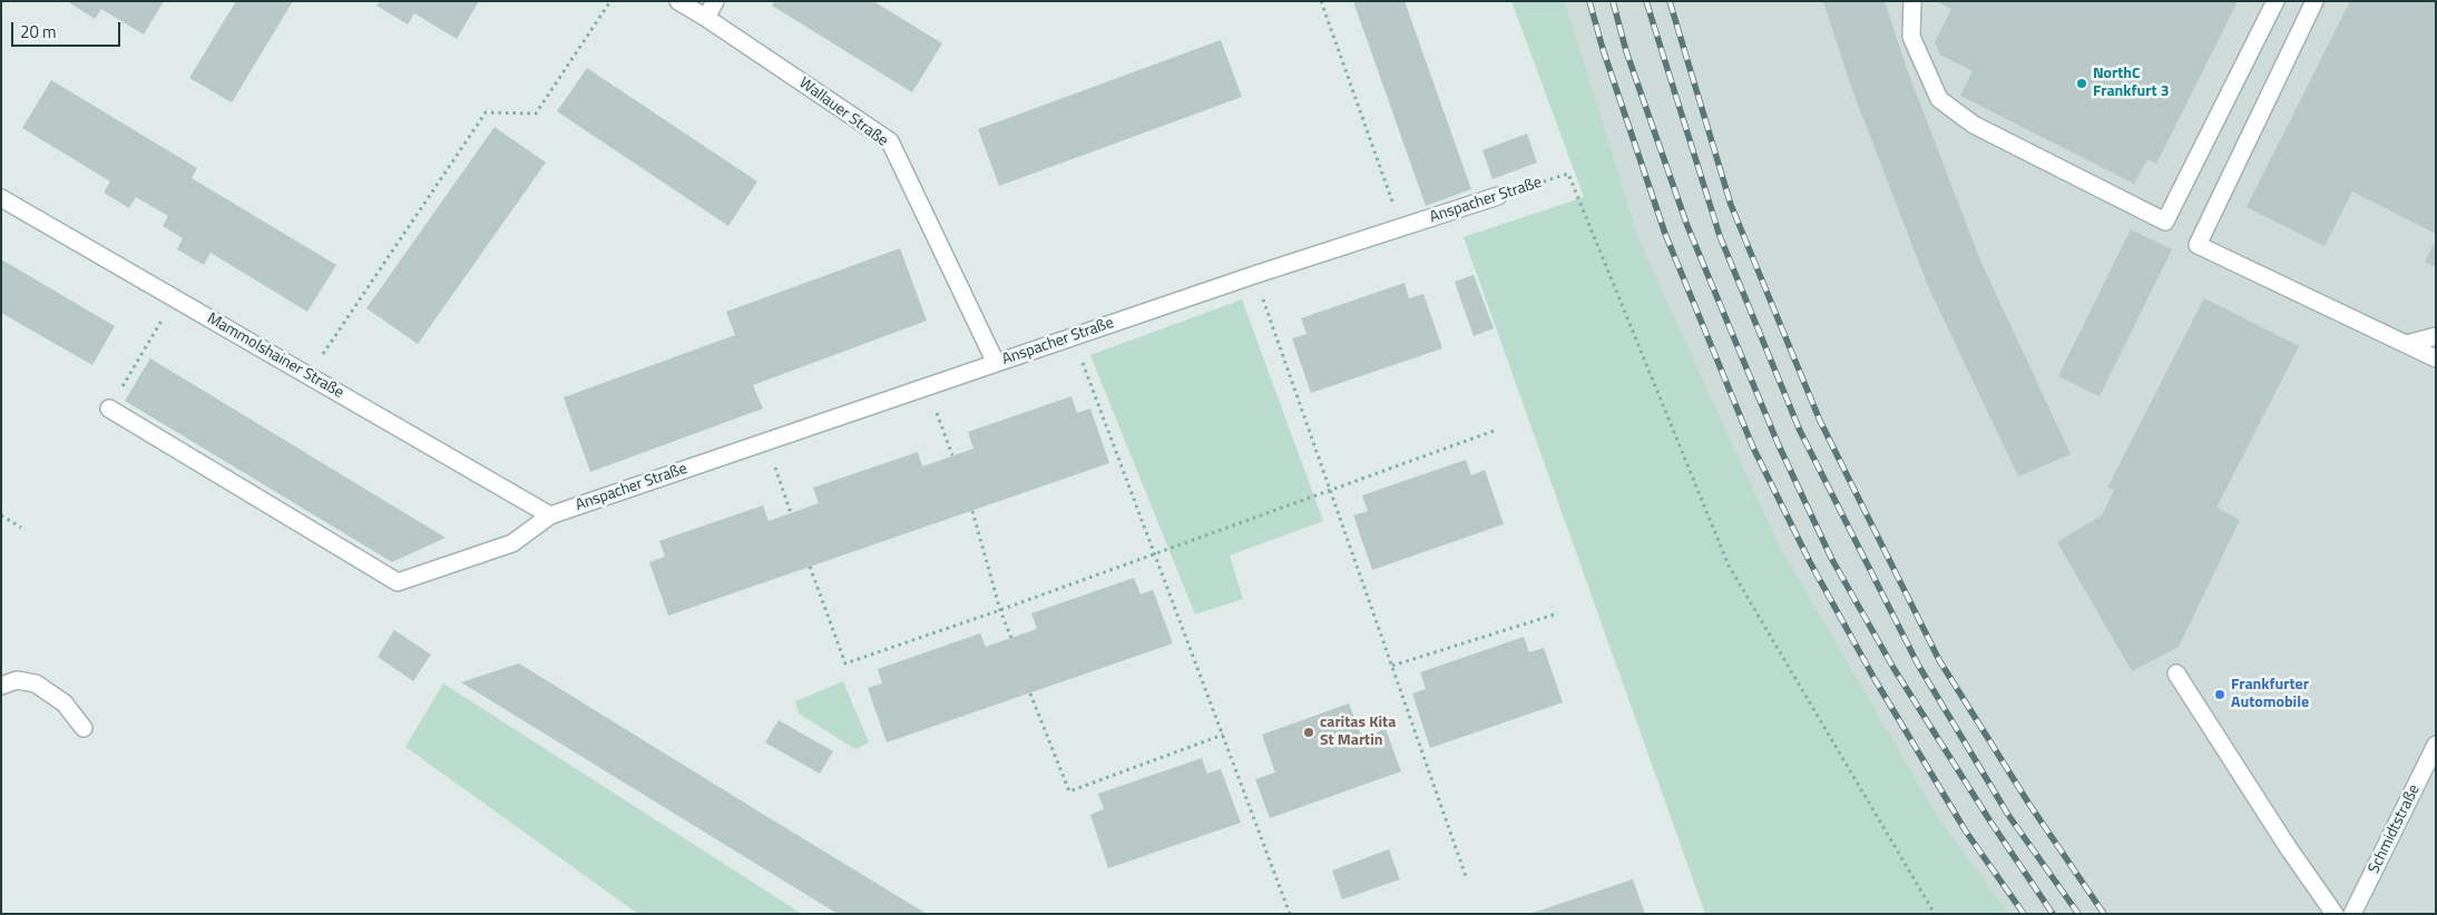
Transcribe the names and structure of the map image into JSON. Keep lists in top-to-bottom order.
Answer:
{
  "streets": {
    "street": [
      "Wallauer Straße",
      "Anspacher Straße",
      "Mammolshainer Straße",
      "Schmidtstraße"
    ]
  },
  "crossings": [
    ["Wallauer Straße", "Anspacher Straße"],
    ["Anspacher Straße", "Mammolshainer Straße"]
  ],
  "places": ["NorthC Frankfurt 3", "Frankfurter Automobile", "caritas Kita St Martin"],
  "scale_bar": "20 m"
}
